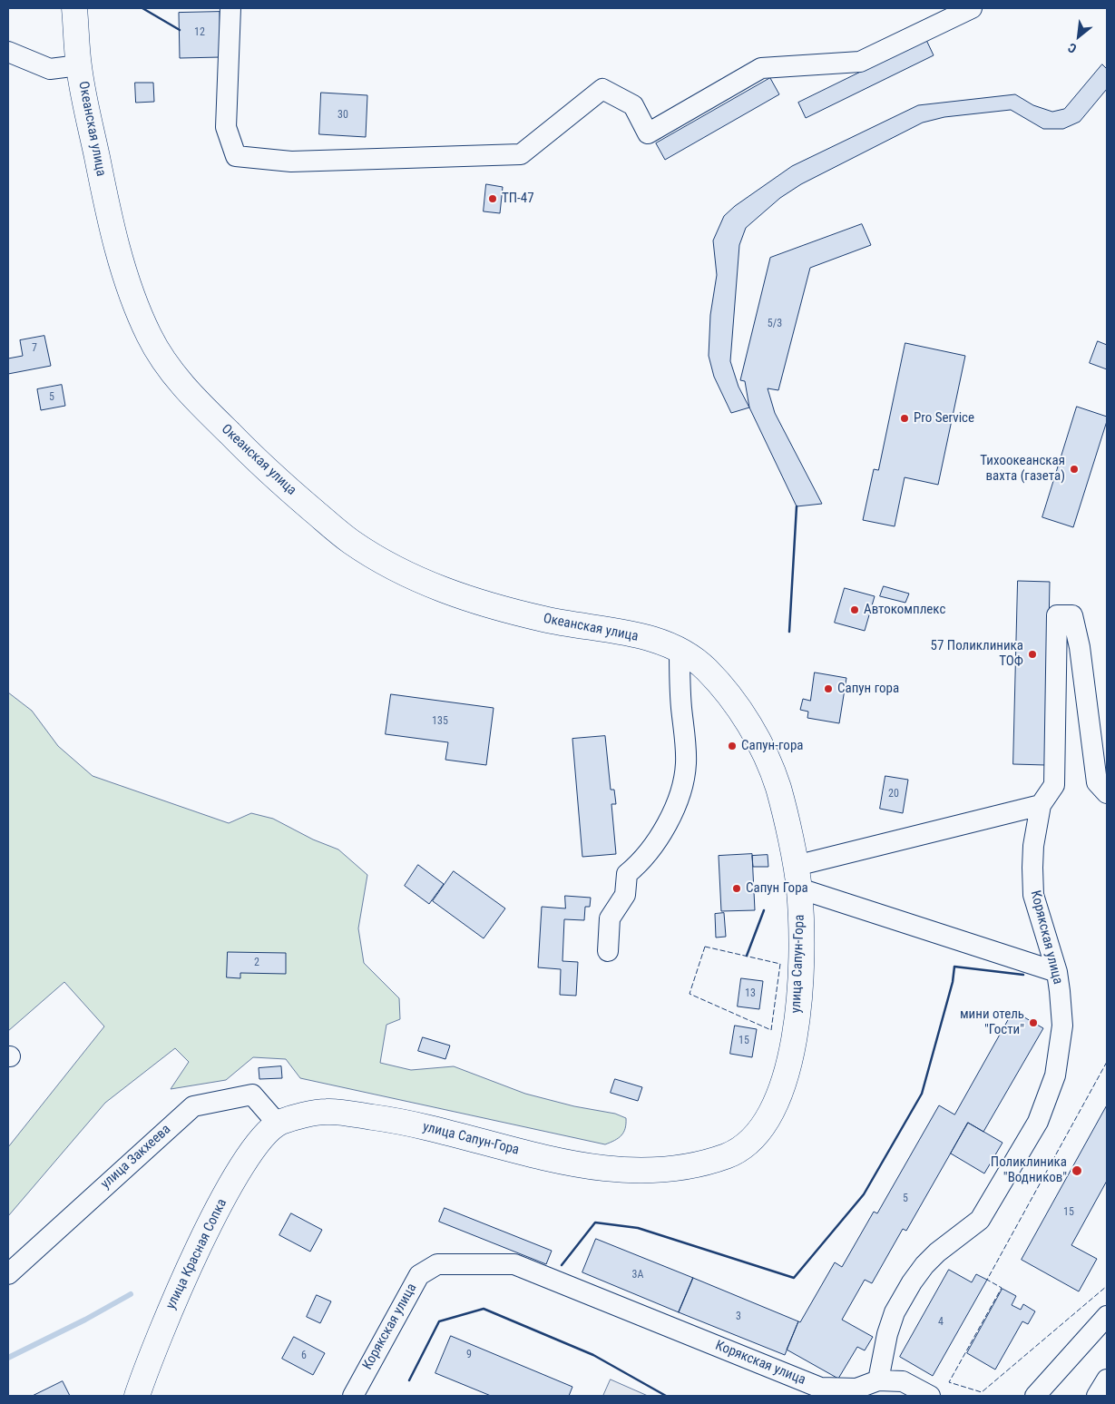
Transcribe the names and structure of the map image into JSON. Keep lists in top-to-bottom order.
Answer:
{
  "streets": {
    "main road": ["Океанская улица", "улица Сапун-Гора", "улица Красная Сопка"],
    "street": ["Корякская улица", "улица Закхеева"]
  },
  "crossings": [
    ["Океанская улица", "улица Сапун-Гора"],
    ["улица Сапун-Гора", "улица Закхеева"],
    ["улица Сапун-Гора", "улица Красная Сопка"],
    ["улица Закхеева", "улица Красная Сопка"]
  ],
  "places": [
    "ТП-47",
    "Pro Service",
    "Тихоокеанская вахта (газета)",
    "Автокомплекс",
    "57 Поликлиника ТОФ",
    "Сапун гора",
    "Сапун-гора",
    "Сапун Гора",
    "мини отель \"Гости\"",
    "Поликлиника \"Водников\""
  ],
  "house_numbers": [
    "12",
    "30",
    "5/3",
    "7",
    "5",
    "135",
    "20",
    "2",
    "13",
    "15",
    "5",
    "15",
    "3А",
    "3",
    "4",
    "9",
    "6"
  ],
  "north": "bottom left"
}
